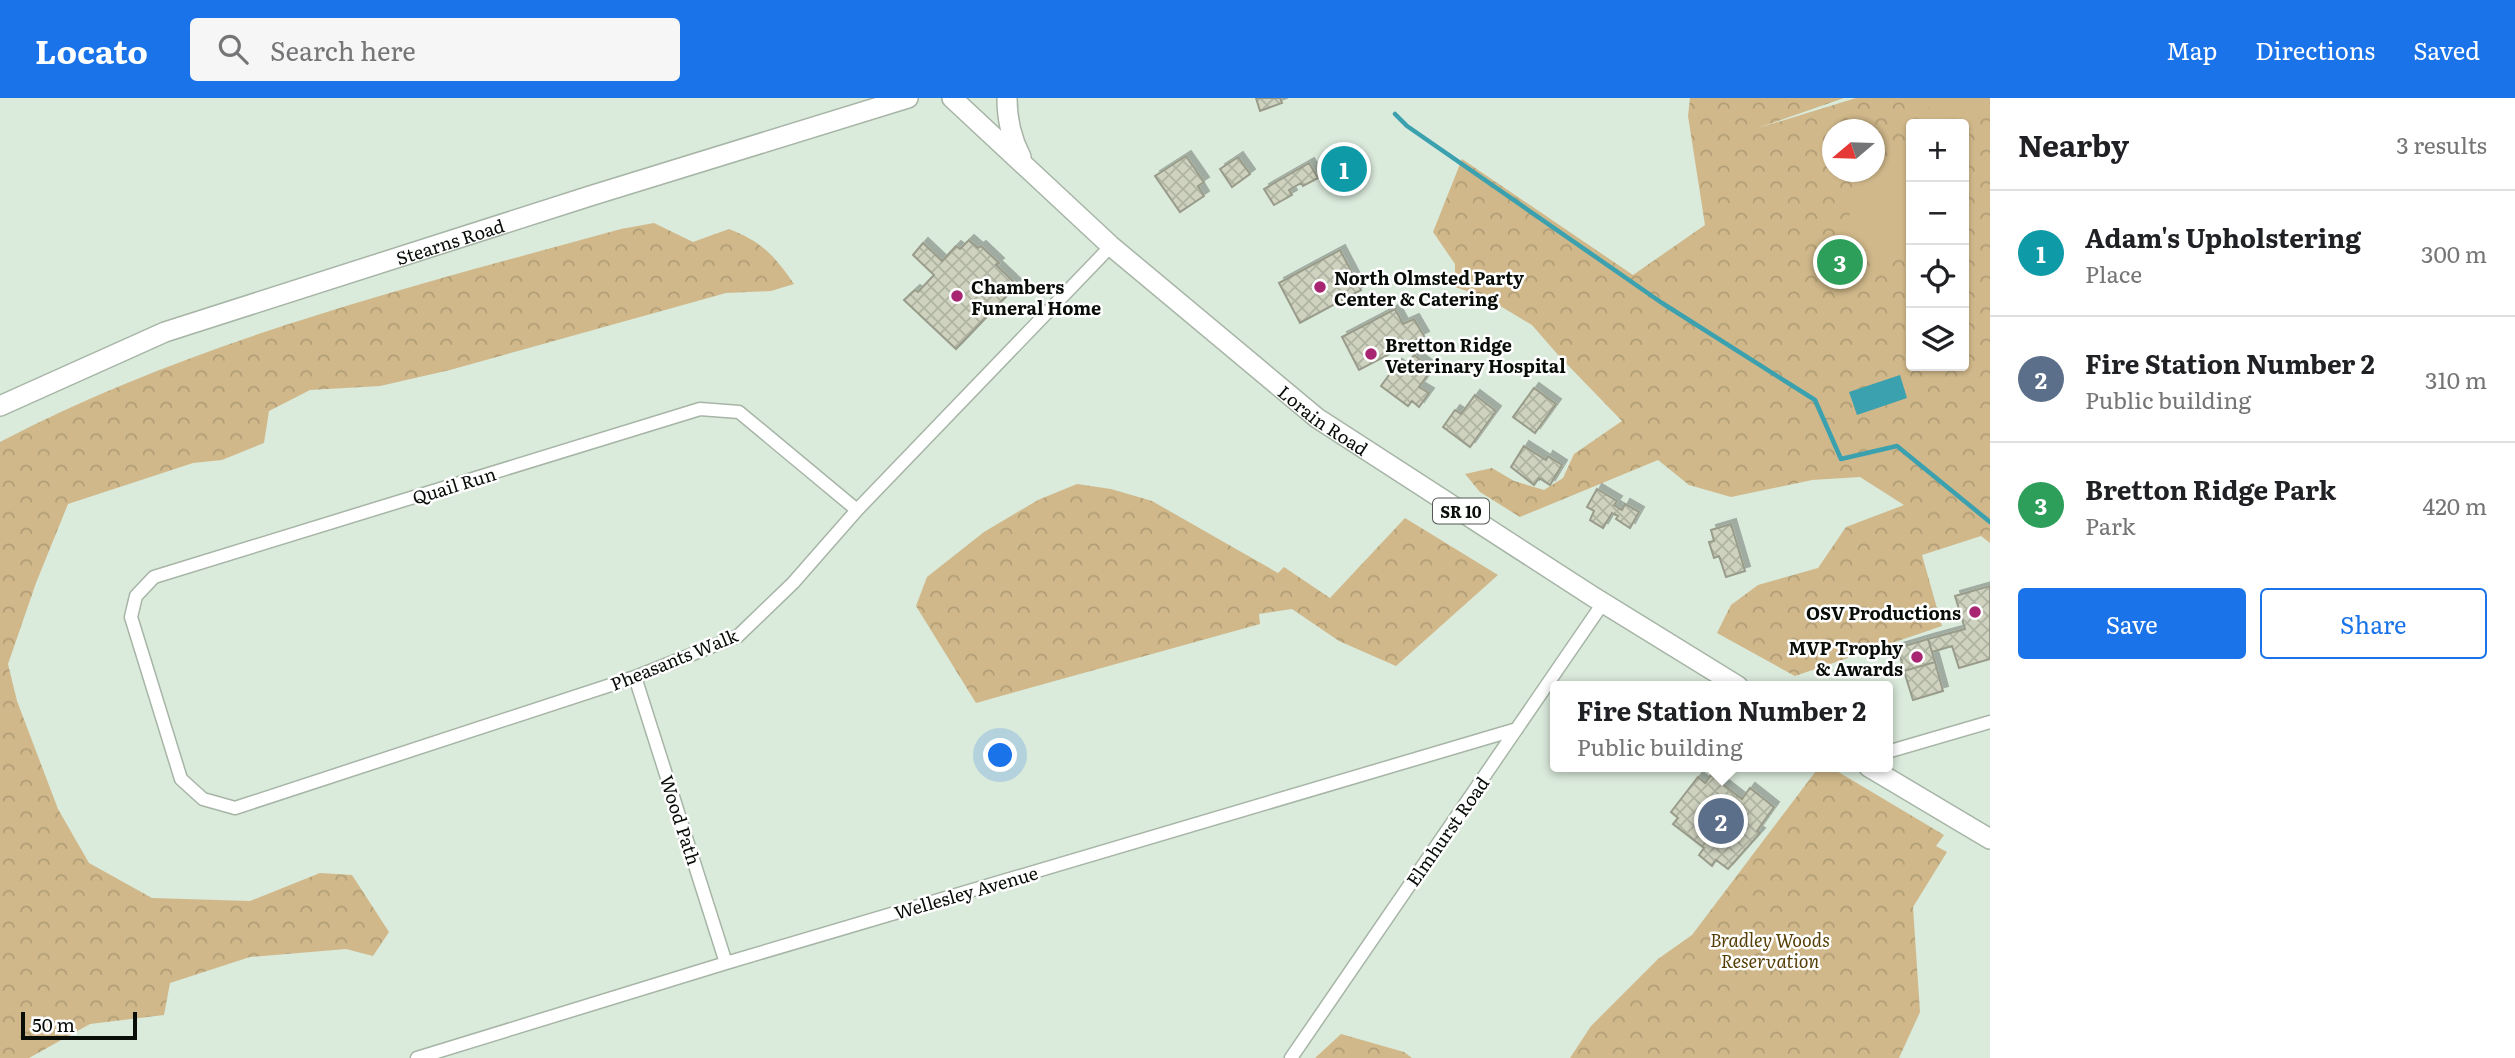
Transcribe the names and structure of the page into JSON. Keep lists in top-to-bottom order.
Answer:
{
  "streets": {
    "main road": ["Stearns Road", "Lorain Road", "SR 10"],
    "street": [
      "Quail Run",
      "Pheasants Walk",
      "Wood Path",
      "Elmhurst Road",
      "Wellesley Avenue"
    ]
  },
  "crossings": [
    ["Lorain Road", "Pheasants Walk"],
    ["Lorain Road", "Elmhurst Road"],
    ["Quail Run", "Pheasants Walk"],
    ["Pheasants Walk", "Wood Path"],
    ["Wood Path", "Wellesley Avenue"],
    ["Elmhurst Road", "Wellesley Avenue"]
  ],
  "parks": ["Bradley Woods Reservation"],
  "places": [
    "North Olmsted Party Center & Catering",
    "Chambers Funeral Home",
    "Bretton Ridge Veterinary Hospital",
    "OSV Productions",
    "MVP Trophy & Awards"
  ],
  "scale_bar": "50 m",
  "north": "left",
  "page": {
    "header": "Locato",
    "search": "Search here",
    "nav": ["Map", "Directions", "Saved"],
    "heading": ["Nearby", "3 results"],
    "map_buttons": ["+", "−"],
    "pins": ["1", "3", "2"],
    "list": [
      {
        "mark": "1",
        "name": "Adam's Upholstering",
        "note": "Place",
        "value": "300 m"
      },
      {
        "mark": "2",
        "name": "Fire Station Number 2",
        "note": "Public building",
        "value": "310 m"
      },
      {
        "mark": "3",
        "name": "Bretton Ridge Park",
        "note": "Park",
        "value": "420 m"
      }
    ],
    "buttons": ["Save", "Share"],
    "popup": ["Fire Station Number 2", "Public building"],
    "scale": "50 m"
  }
}
